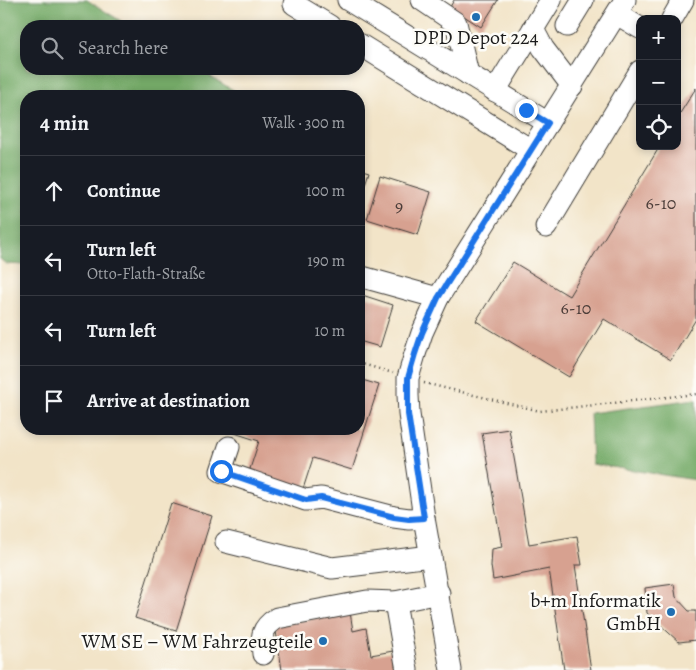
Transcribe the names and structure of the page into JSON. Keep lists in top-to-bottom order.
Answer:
{
  "places": ["DPD Depot 224", "b+m Informatik GmbH", "WM SE – WM Fahrzeugteile"],
  "house_numbers": ["6-10", "9", "6-10"],
  "page": {
    "map_buttons": ["+", "−"],
    "search": "Search here",
    "heading": ["4 min", "Walk · 300 m"],
    "list": [
      ["Continue", "100 m"],
      ["Turn left", "Otto-Flath-Straße", "190 m"],
      ["Turn left", "10 m"],
      "Arrive at destination"
    ]
  }
}
